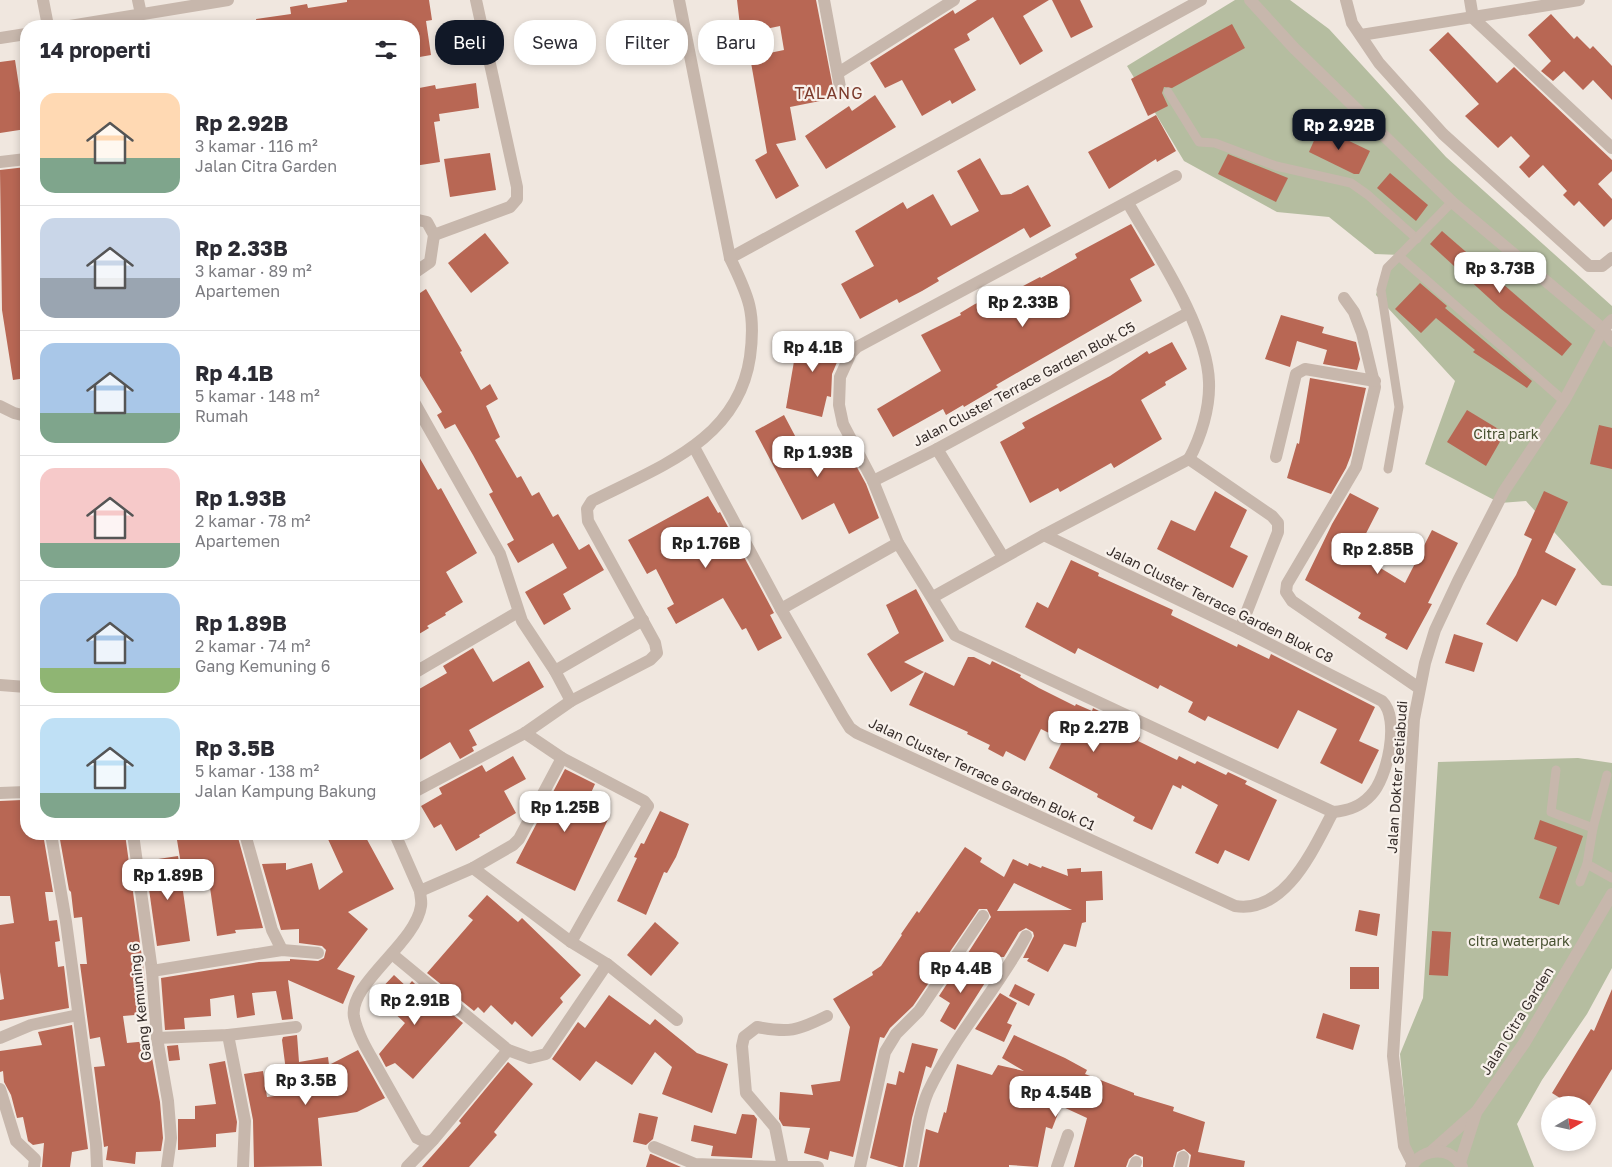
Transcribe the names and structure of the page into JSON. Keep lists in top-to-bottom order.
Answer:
{
  "streets": {
    "street": [
      "Jalan Cluster Terrace Garden Blok C5",
      "Jalan Cluster Terrace Garden Blok C8",
      "Jalan Cluster Terrace Garden Blok C1",
      "Jalan Dokter Setiabudi",
      "Gang Kemuning 6",
      "Jalan Citra Garden"
    ]
  },
  "crossings": [
    ["Jalan Cluster Terrace Garden Blok C8", "Jalan Cluster Terrace Garden Blok C1"],
    ["Jalan Dokter Setiabudi", "Jalan Citra Garden"]
  ],
  "districts": ["TALANG"],
  "parks": ["Citra park", "citra waterpark"],
  "north": "right",
  "page": {
    "chip": [
      "Beli",
      "Sewa",
      "Filter",
      "Baru"
    ],
    "heading": "14 properti",
    "list": [
      {
        "name": "Rp 2.92B",
        "note": "3 kamar · 116 m² · Jalan Citra Garden"
      },
      {
        "name": "Rp 2.33B",
        "note": "3 kamar · 89 m² · Apartemen"
      },
      {
        "name": "Rp 4.1B",
        "note": "5 kamar · 148 m² · Rumah"
      },
      {
        "name": "Rp 1.93B",
        "note": "2 kamar · 78 m² · Apartemen"
      },
      {
        "name": "Rp 1.89B",
        "note": "2 kamar · 74 m² · Gang Kemuning 6"
      },
      {
        "name": "Rp 3.5B",
        "note": "5 kamar · 138 m² · Jalan Kampung Bakung"
      }
    ],
    "price": [
      "Rp 2.92B",
      "Rp 3.73B",
      "Rp 2.33B",
      "Rp 4.1B",
      "Rp 1.93B",
      "Rp 1.76B",
      "Rp 2.85B",
      "Rp 2.27B",
      "Rp 1.25B",
      "Rp 1.89B",
      "Rp 4.4B",
      "Rp 2.91B",
      "Rp 3.5B",
      "Rp 4.54B"
    ]
  }
}
